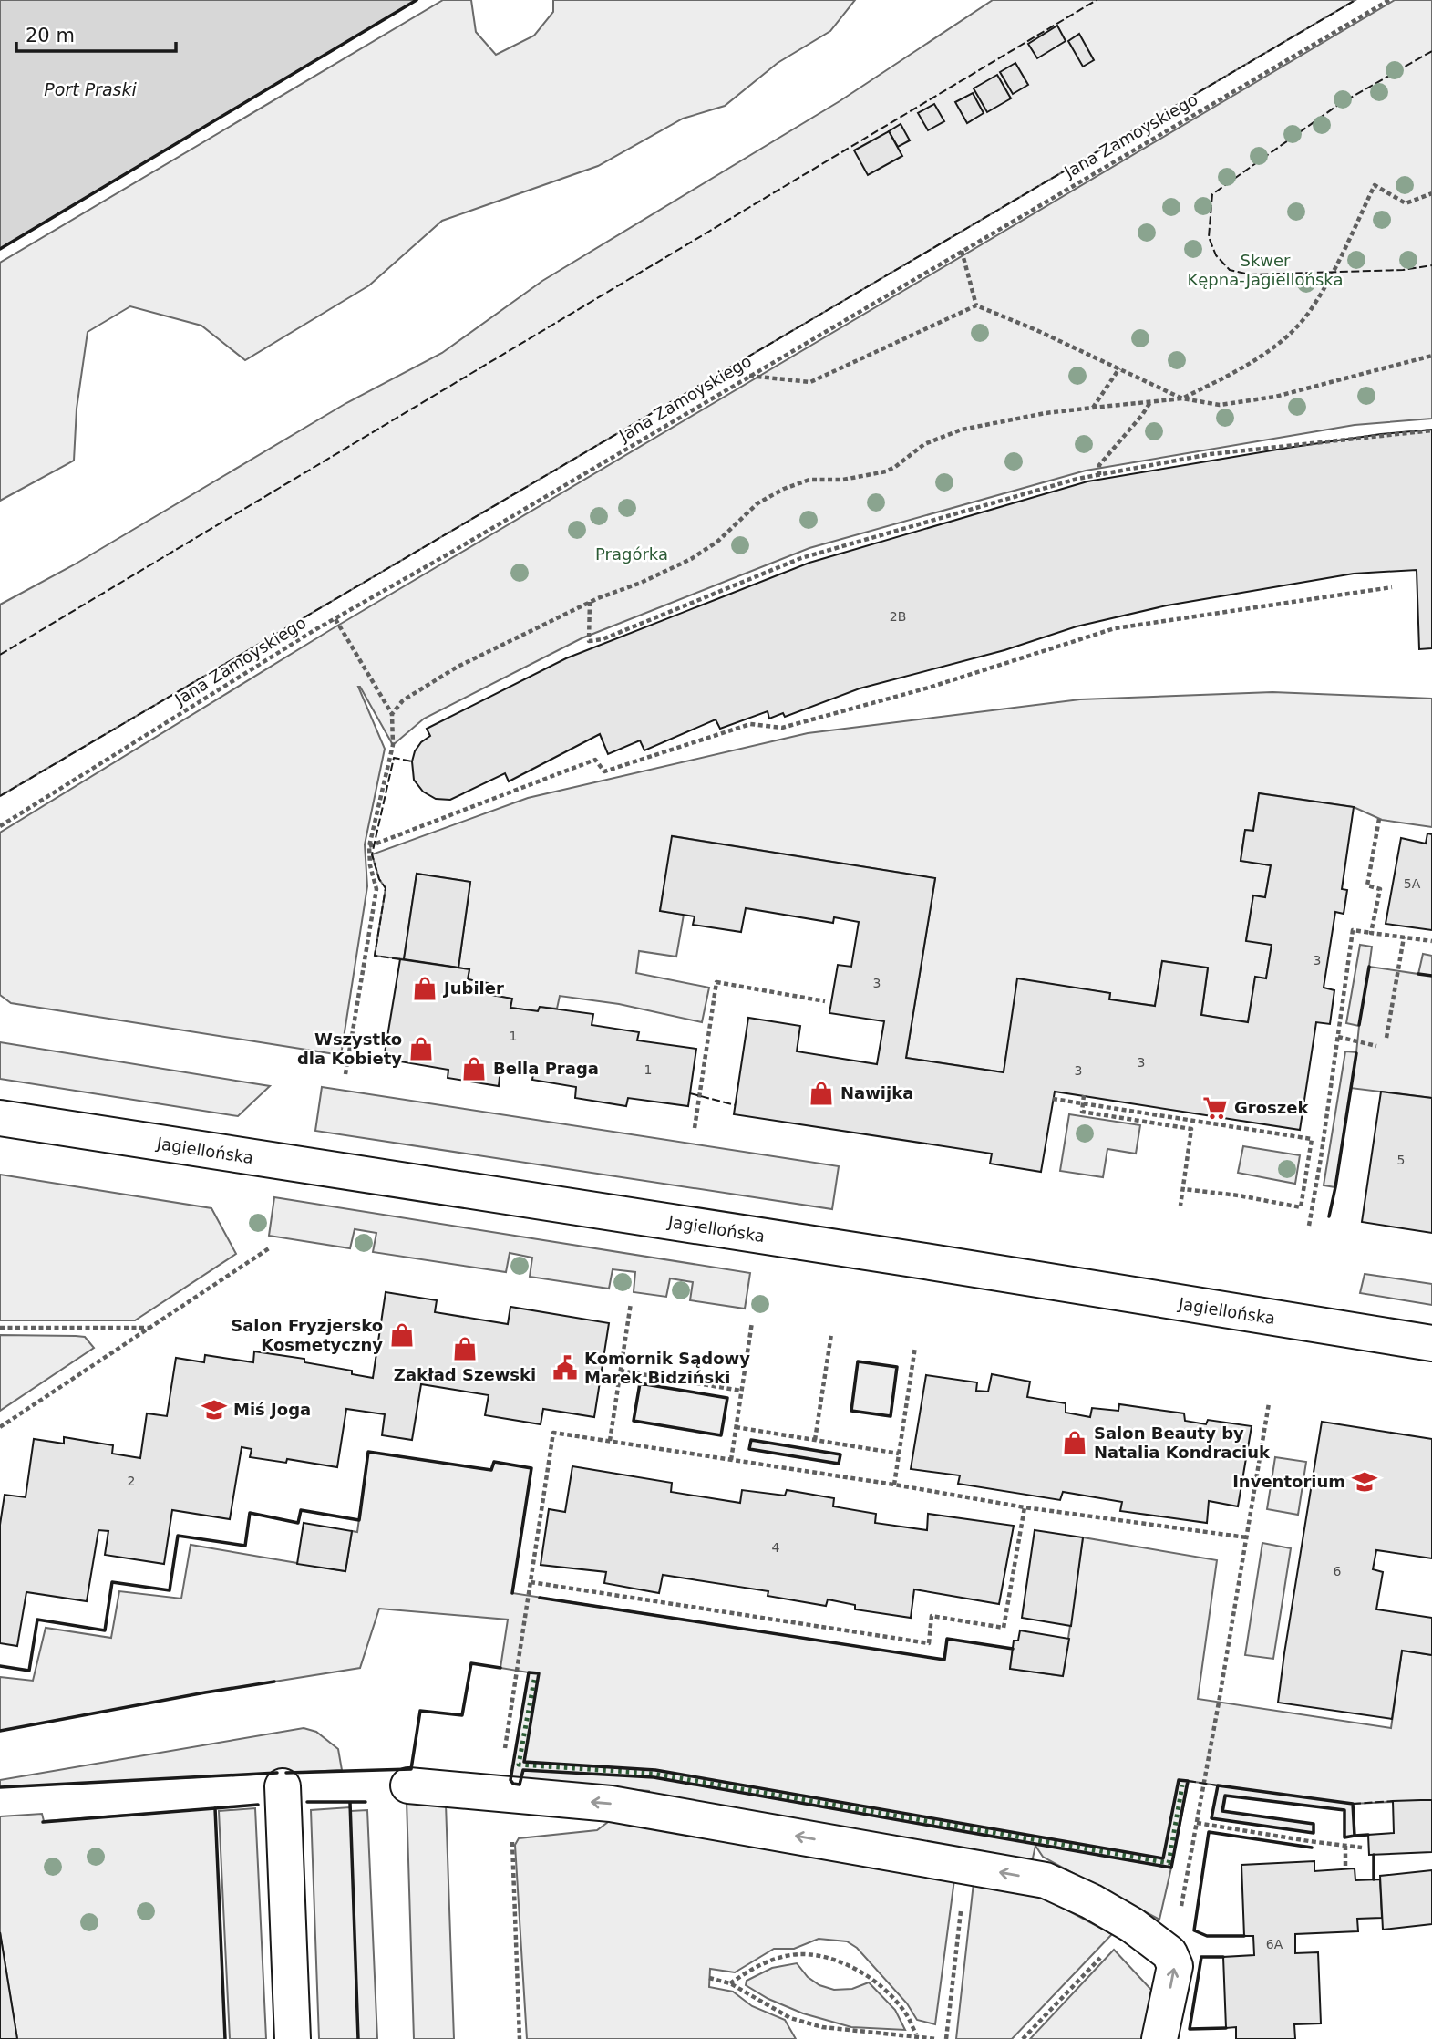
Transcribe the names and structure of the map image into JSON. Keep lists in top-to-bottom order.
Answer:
{
  "streets": {
    "street": ["Jagiellońska"],
    "path": ["Jana Zamoyskiego"]
  },
  "water": ["Port Praski"],
  "parks": ["Skwer Kępna-Jagiellońska", "Pragórka"],
  "places": {
    "shop": [
      "Jubiler",
      "Wszystko dla Kobiety",
      "Bella Praga",
      "Nawijka",
      "Salon Fryzjersko Kosmetyczny",
      "Zakład Szewski",
      "Salon Beauty by Natalia Kondraciuk"
    ],
    "supermarket": ["Groszek"],
    "public building": ["Komornik Sądowy Marek Bidziński"],
    "school or university": ["Miś Joga", "Inventorium"]
  },
  "house_numbers": [
    "2B",
    "5A",
    "3",
    "3",
    "1",
    "3",
    "1",
    "3",
    "5",
    "2",
    "4",
    "6",
    "6A"
  ],
  "scale_bar": "20 m"
}
